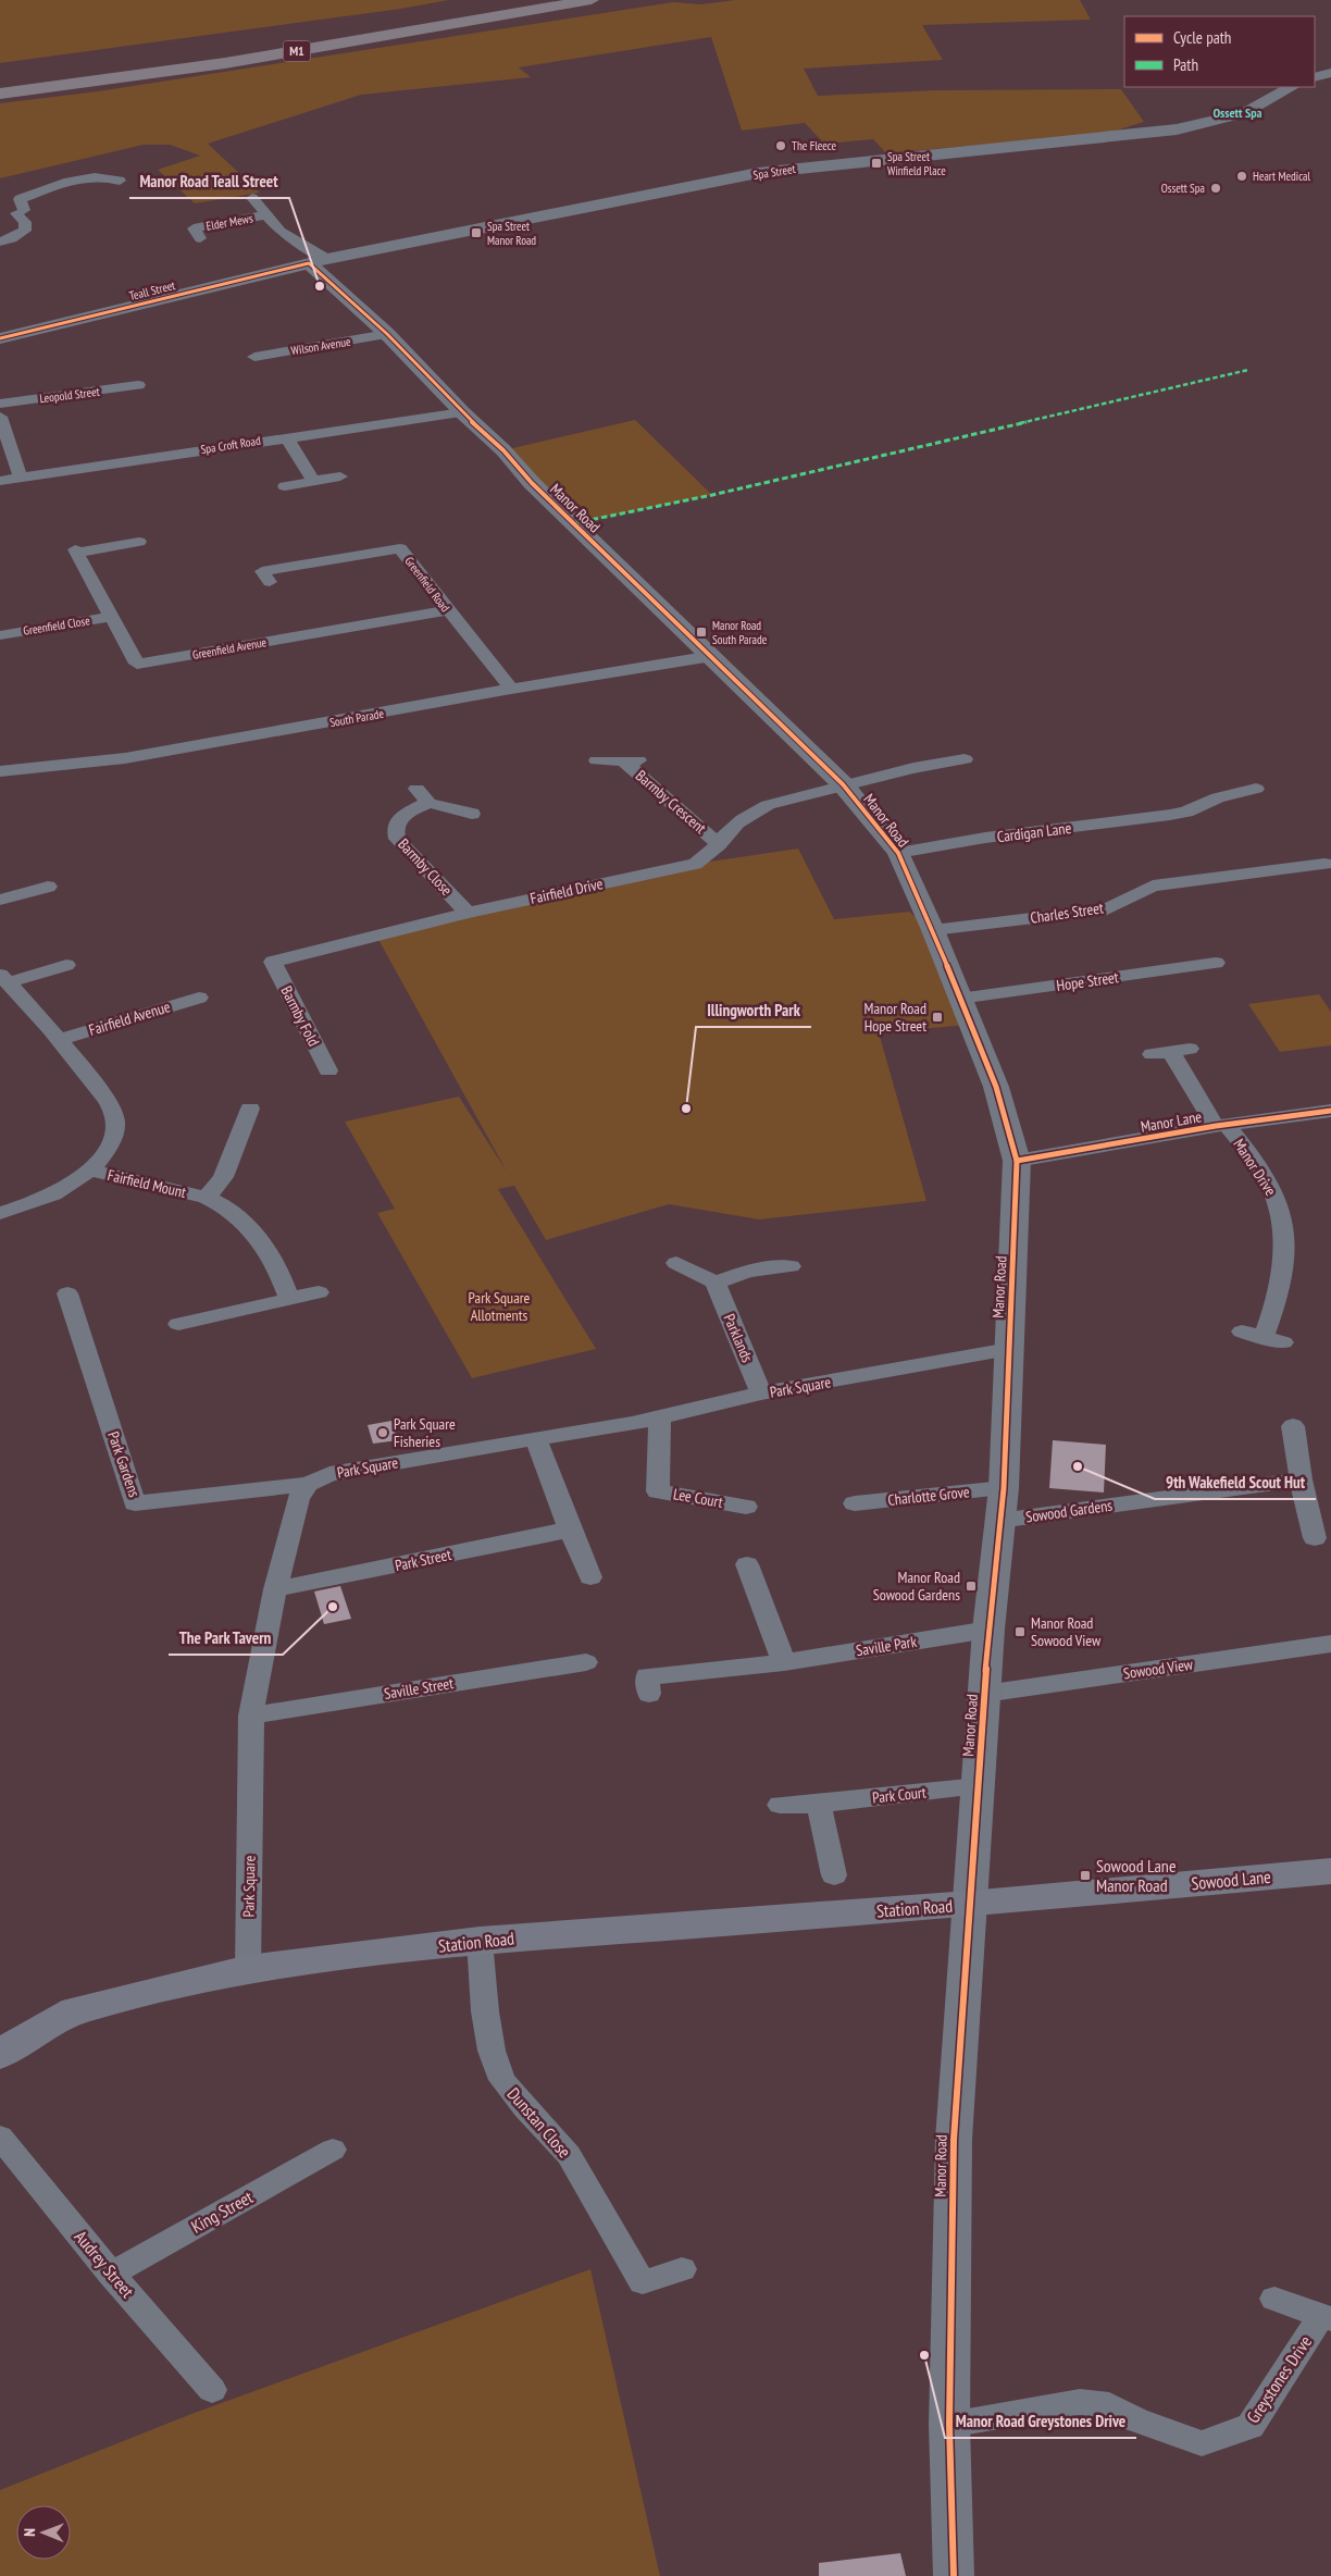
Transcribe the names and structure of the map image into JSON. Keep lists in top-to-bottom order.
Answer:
{
  "streets": {
    "highway": ["M1"],
    "main road": ["Sowood Lane", "Station Road"],
    "street": [
      "Spa Street",
      "Elder Mews",
      "Teall Street",
      "Wilson Avenue",
      "Leopold Street",
      "Spa Croft Road",
      "Manor Road",
      "Greenfield Road",
      "Greenfield Close",
      "Greenfield Avenue",
      "South Parade",
      "Barmby Crescent",
      "Cardigan Lane",
      "Barmby Close",
      "Fairfield Drive",
      "Charles Street",
      "Hope Street",
      "Barmby Fold",
      "Fairfield Avenue",
      "Manor Lane",
      "Manor Drive",
      "Fairfield Mount",
      "Parklands",
      "Park Square",
      "Park Gardens",
      "Charlotte Grove",
      "Lee Court",
      "Sowood Gardens",
      "Park Street",
      "Saville Park",
      "Sowood View",
      "Saville Street",
      "Park Court",
      "Dunstan Close",
      "King Street",
      "Audrey Street",
      "Greystones Drive"
    ]
  },
  "crossings": [
    ["Spa Street", "Teall Street"],
    ["Spa Street", "Manor Road"],
    ["Teall Street", "Manor Road"],
    ["Wilson Avenue", "Manor Road"],
    ["Spa Croft Road", "Manor Road"],
    ["Manor Road", "South Parade"],
    ["Manor Road", "Cardigan Lane"],
    ["Manor Road", "Fairfield Drive"],
    ["Manor Road", "Charles Street"],
    ["Manor Road", "Hope Street"],
    ["Manor Road", "Manor Lane"],
    ["Manor Road", "Park Square"],
    ["Manor Road", "Charlotte Grove"],
    ["Manor Road", "Sowood Gardens"],
    ["Manor Road", "Saville Park"],
    ["Manor Road", "Sowood View"],
    ["Manor Road", "Park Court"],
    ["Manor Road", "Sowood Lane"],
    ["Manor Road", "Station Road"],
    ["Manor Road", "Greystones Drive"],
    ["Greenfield Road", "Greenfield Avenue"],
    ["Greenfield Road", "South Parade"],
    ["Greenfield Close", "Greenfield Avenue"],
    ["Barmby Crescent", "Fairfield Drive"],
    ["Barmby Close", "Fairfield Drive"],
    ["Fairfield Drive", "Barmby Fold"],
    ["Manor Lane", "Manor Drive"],
    ["Parklands", "Park Square"],
    ["Park Square", "Park Gardens"],
    ["Park Square", "Lee Court"],
    ["Park Square", "Park Street"],
    ["Park Square", "Saville Street"],
    ["Park Square", "Station Road"],
    ["Charlotte Grove", "Sowood Gardens"],
    ["Sowood Lane", "Station Road"],
    ["Station Road", "Dunstan Close"],
    ["King Street", "Audrey Street"]
  ],
  "districts": ["Ossett Spa"],
  "parks": ["Park Square Allotments"],
  "places": {
    "other": [
      "The Fleece",
      "Heart Medical",
      "Ossett Spa",
      "Manor Road Teall Street",
      "Illingworth Park",
      "Park Square Fisheries",
      "9th Wakefield Scout Hut",
      "The Park Tavern",
      "Manor Road Greystones Drive"
    ],
    "transit": [
      "Spa Street Winfield Place",
      "Spa Street Manor Road",
      "Manor Road South Parade",
      "Manor Road Hope Street",
      "Manor Road Sowood Gardens",
      "Manor Road Sowood View",
      "Sowood Lane Manor Road"
    ]
  },
  "legend": ["Cycle path", "Path"],
  "north": "left"
}
